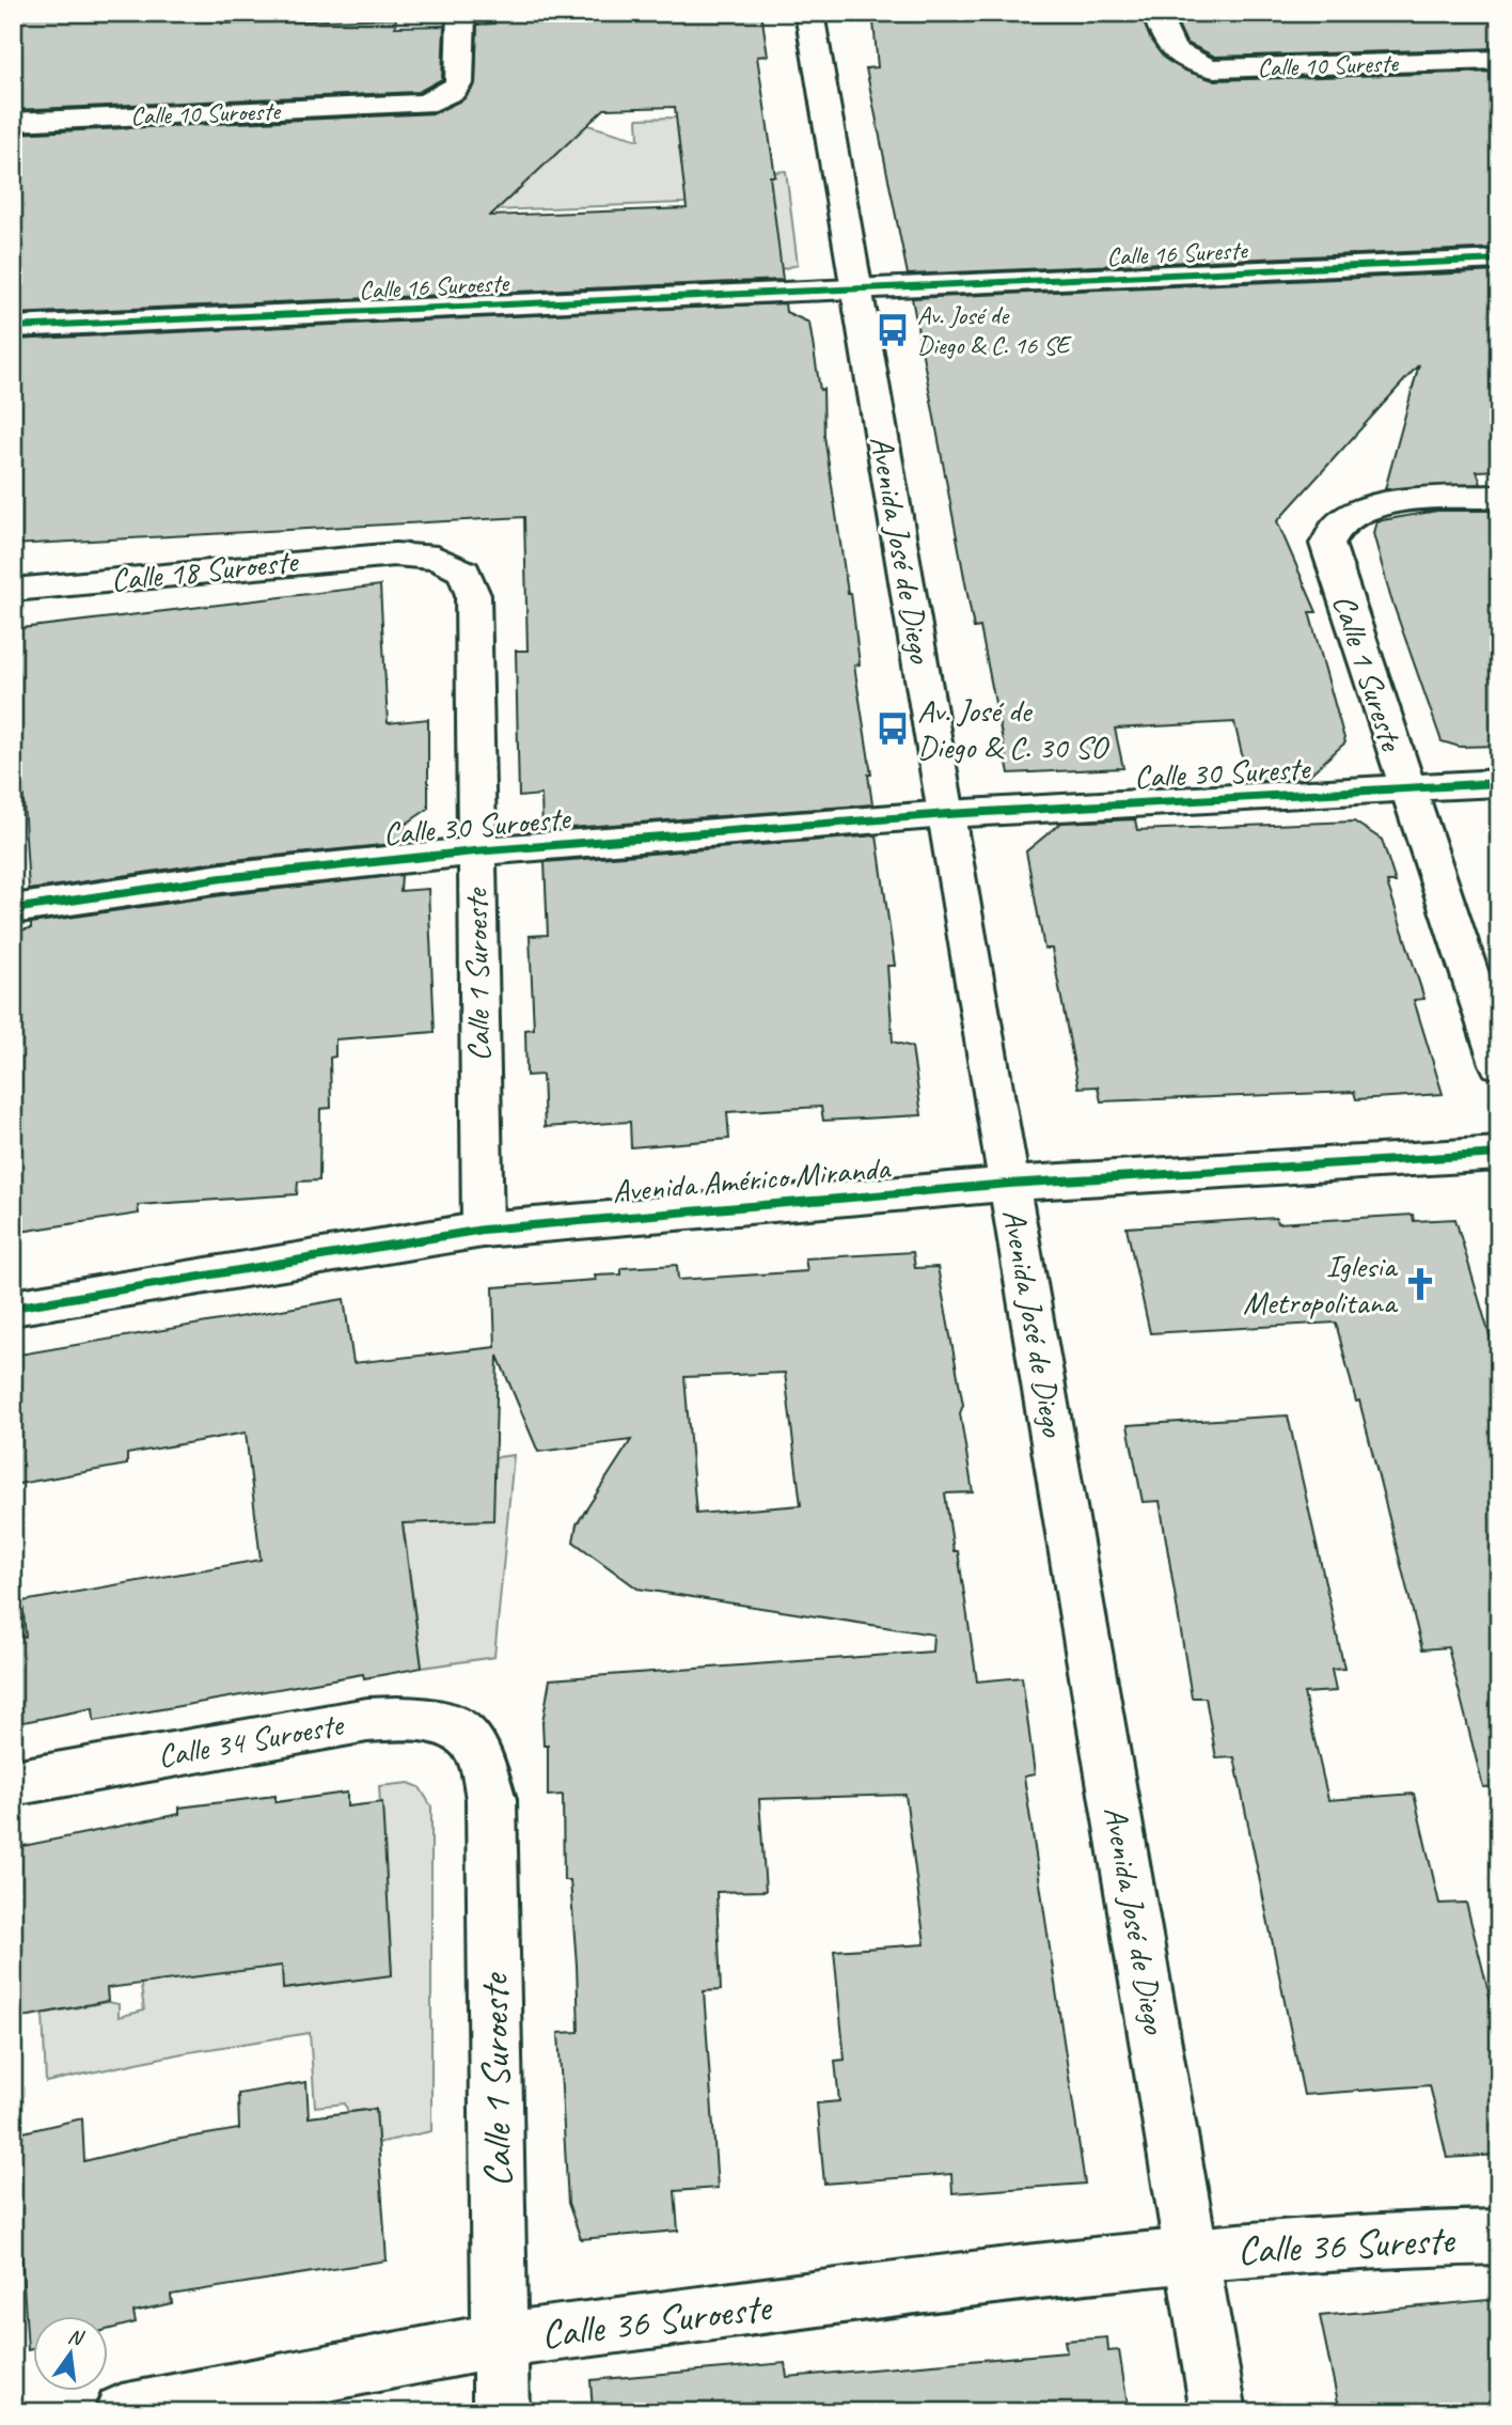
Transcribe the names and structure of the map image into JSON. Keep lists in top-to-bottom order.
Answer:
{
  "streets": {
    "street": [
      "Calle 10 Sureste",
      "Calle 10 Suroeste",
      "Calle 16 Sureste",
      "Calle 16 Suroeste",
      "Avenida José de Diego",
      "Calle 18 Suroeste",
      "Calle 1 Sureste",
      "Calle 30 Sureste",
      "Calle 30 Suroeste",
      "Calle 1 Suroeste",
      "Avenida Américo Miranda",
      "Calle 34 Suroeste",
      "Calle 36 Sureste",
      "Calle 36 Suroeste"
    ]
  },
  "crossings": [
    ["Calle 16 Sureste", "Calle 16 Suroeste"],
    ["Calle 16 Sureste", "Avenida José de Diego"],
    ["Calle 16 Suroeste", "Avenida José de Diego"],
    ["Avenida José de Diego", "Calle 30 Sureste"],
    ["Avenida José de Diego", "Calle 30 Suroeste"],
    ["Avenida José de Diego", "Avenida Américo Miranda"],
    ["Avenida José de Diego", "Calle 36 Sureste"],
    ["Avenida José de Diego", "Calle 36 Suroeste"],
    ["Calle 18 Suroeste", "Calle 1 Suroeste"],
    ["Calle 1 Sureste", "Calle 30 Sureste"],
    ["Calle 30 Sureste", "Calle 30 Suroeste"],
    ["Calle 30 Suroeste", "Calle 1 Suroeste"],
    ["Calle 1 Suroeste", "Avenida Américo Miranda"],
    ["Calle 1 Suroeste", "Calle 34 Suroeste"],
    ["Calle 1 Suroeste", "Calle 36 Suroeste"],
    ["Calle 36 Sureste", "Calle 36 Suroeste"]
  ],
  "places": {
    "bus stop": ["Av. José de Diego & C. 16 SE", "Av. José de Diego & C. 30 SO"],
    "church": ["Iglesia Metropolitana"]
  },
  "north": "top"
}
